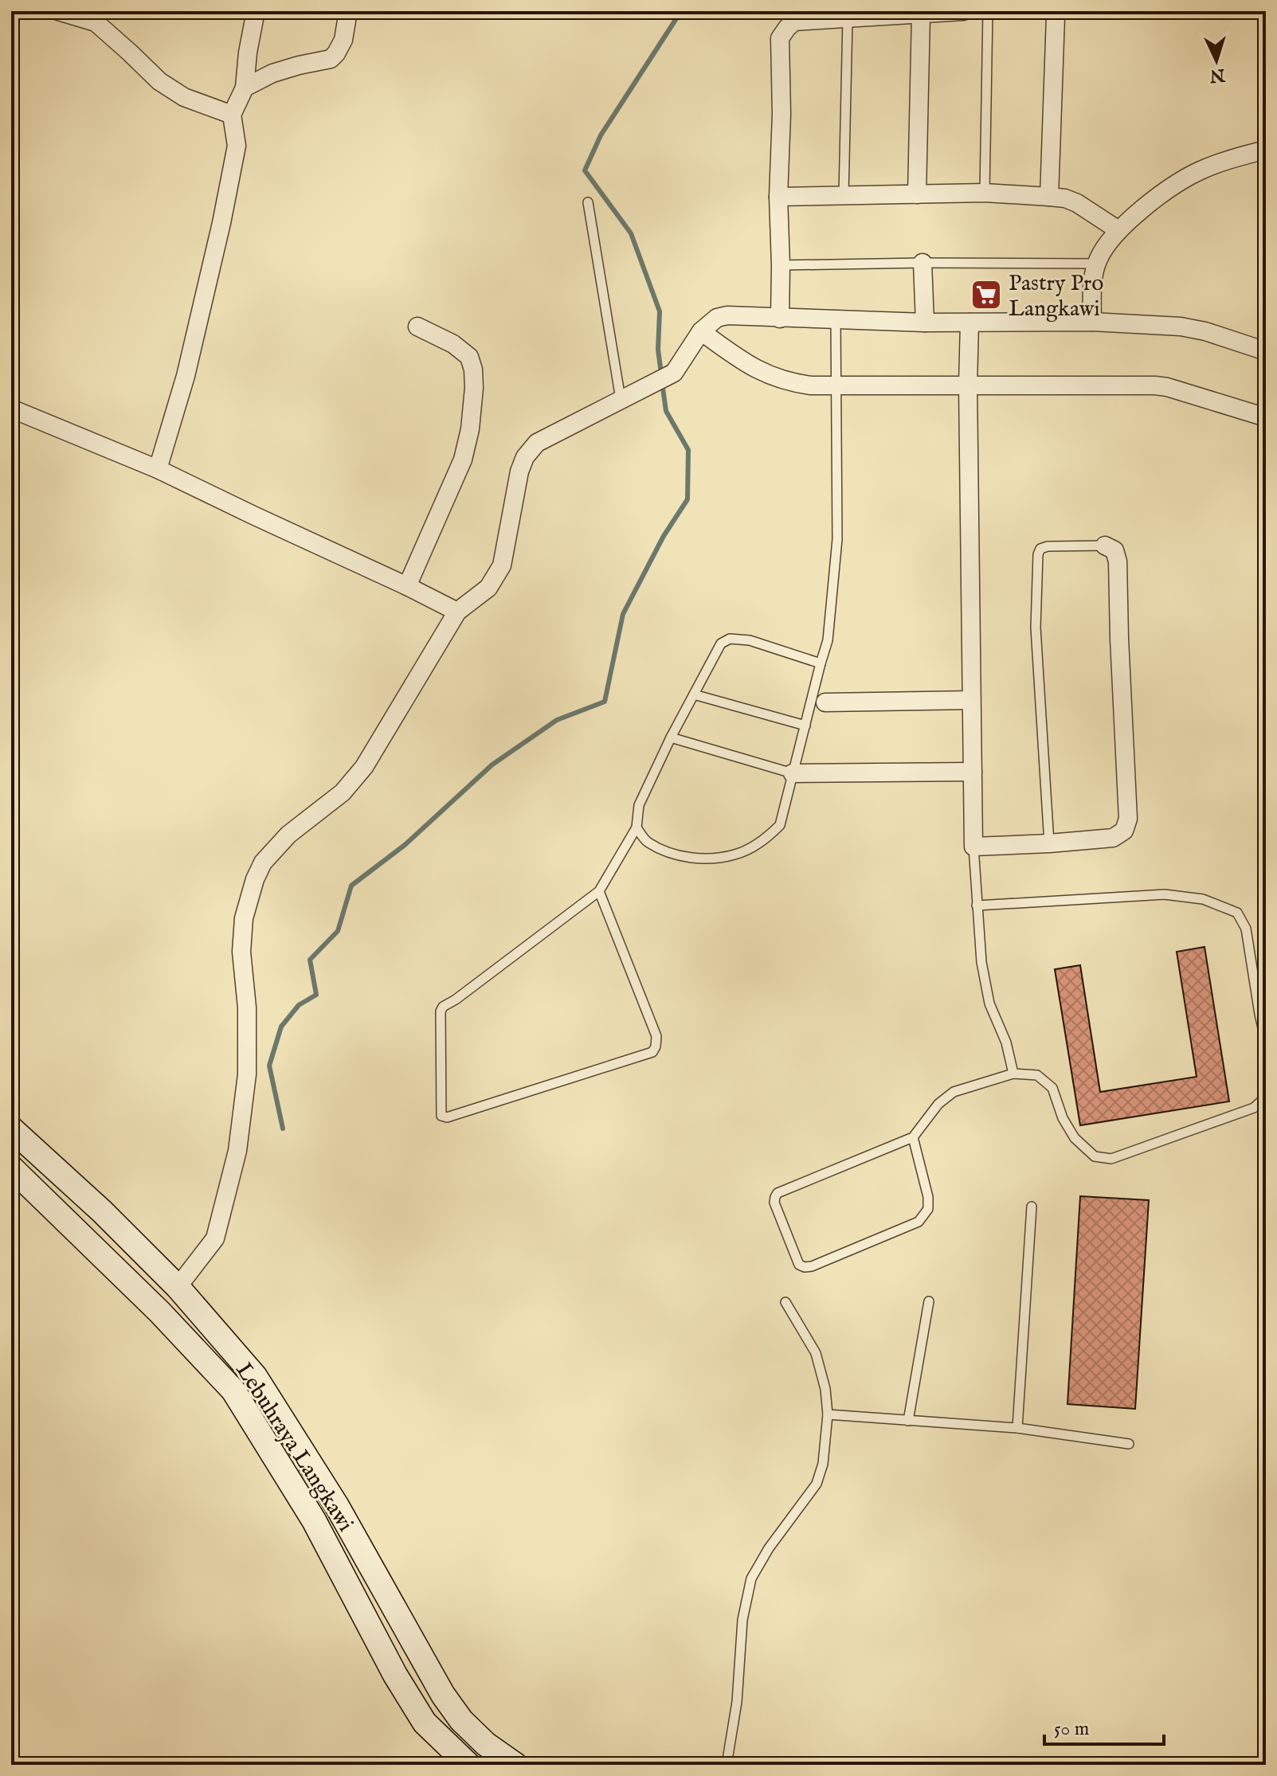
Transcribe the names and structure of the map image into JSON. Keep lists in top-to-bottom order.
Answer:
{
  "streets": {
    "main road": ["Lebuhraya Langkawi"]
  },
  "places": {
    "supermarket": ["Pastry Pro Langkawi"]
  },
  "scale_bar": "50 m",
  "north": "bottom"
}
